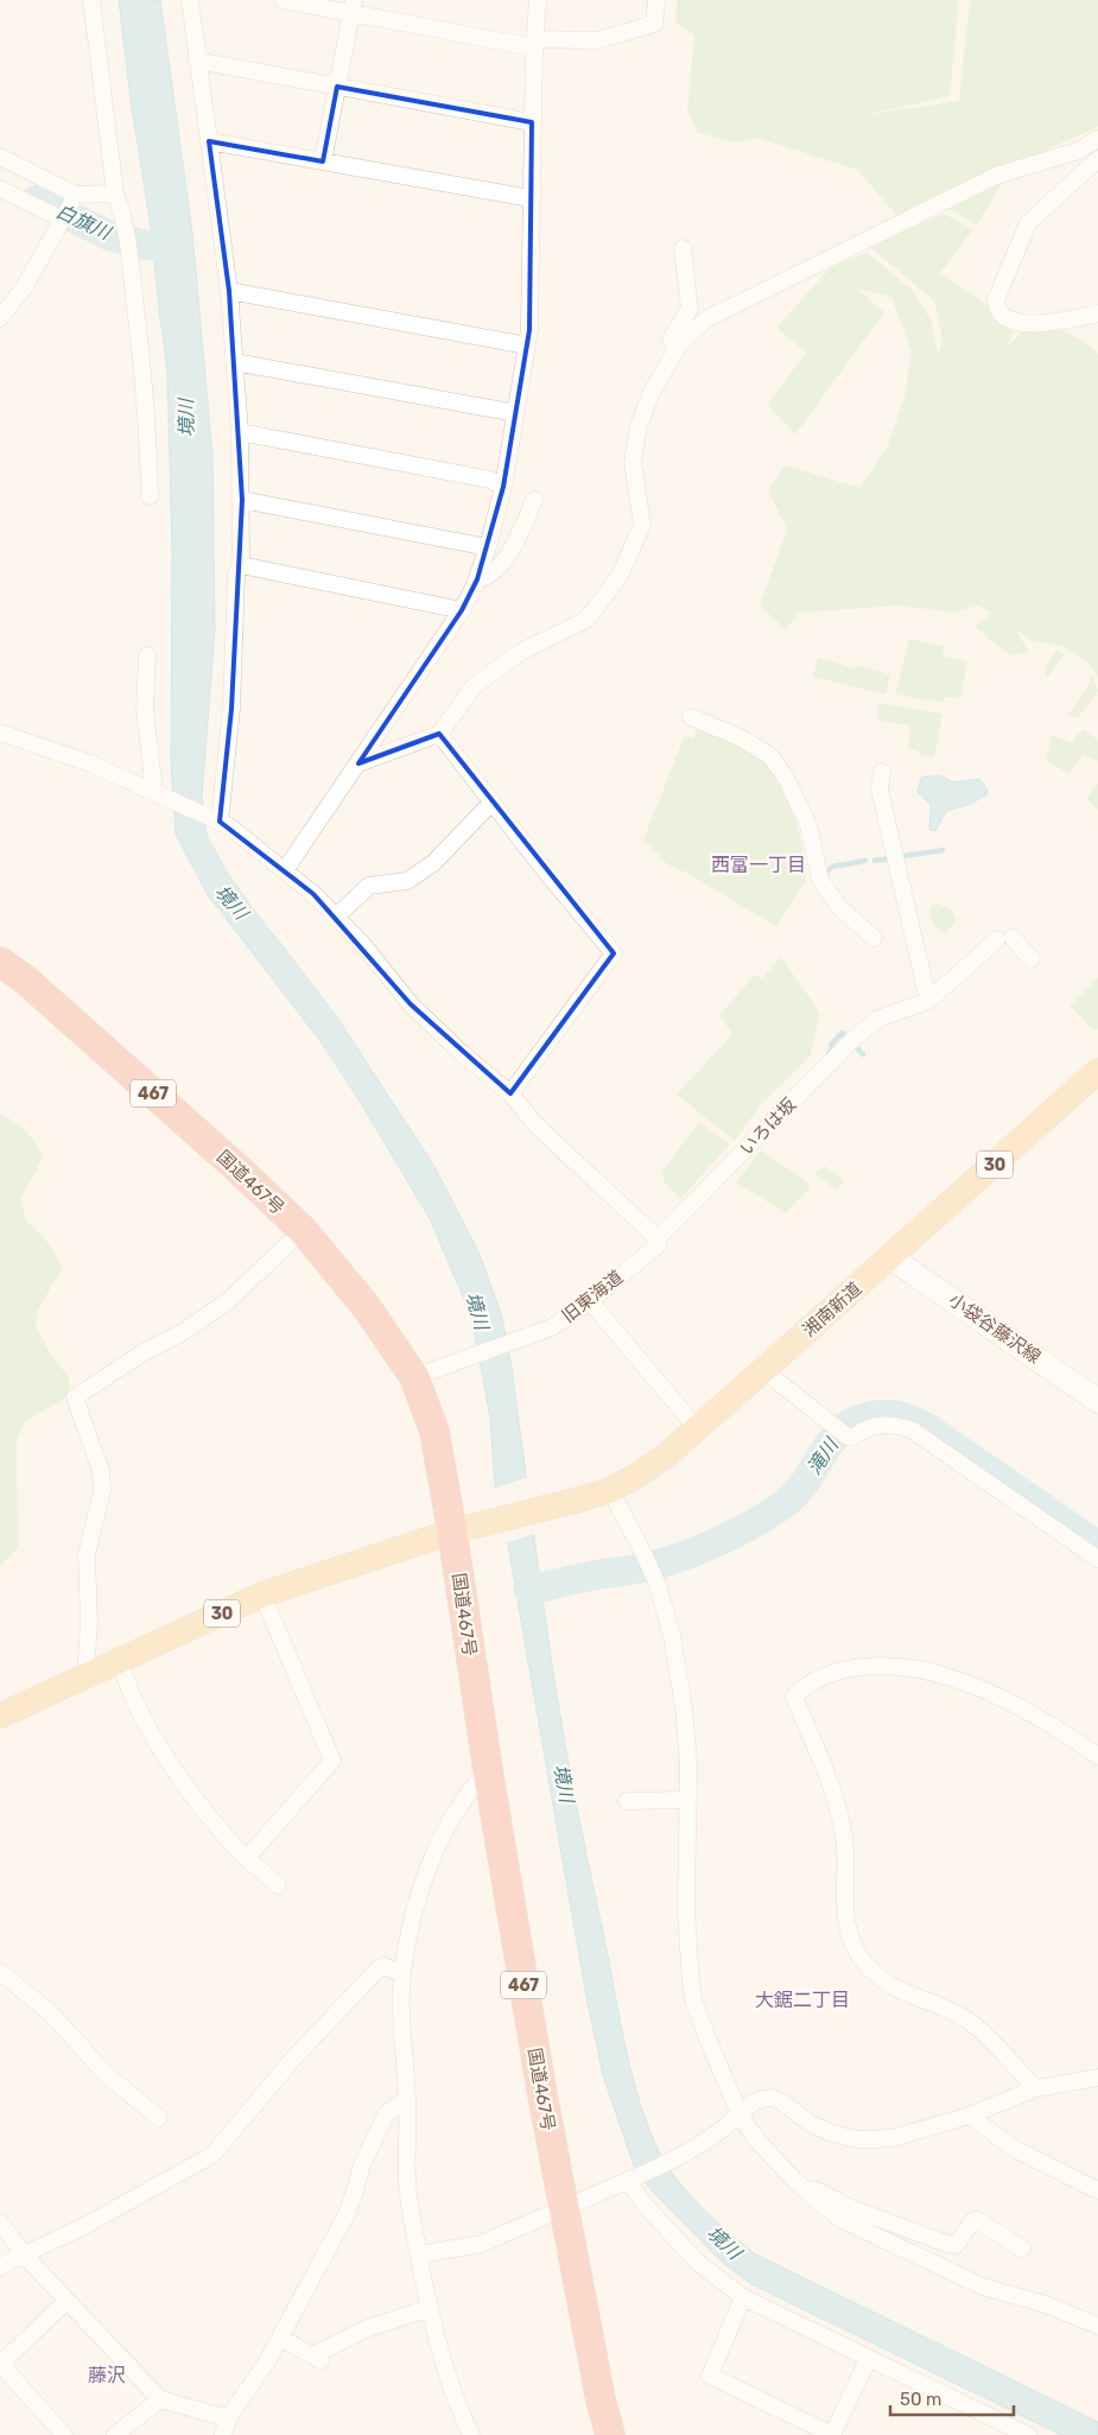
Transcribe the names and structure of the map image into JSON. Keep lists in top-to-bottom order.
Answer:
{
  "streets": {
    "highway": ["467", "国道467号"],
    "main road": ["30", "湘南新道", "小袋谷藤沢線"],
    "street": ["いろは坂", "旧東海道"]
  },
  "crossings": [
    ["いろは坂", "旧東海道"],
    ["30", "国道467号"],
    ["30", "湘南新道"],
    ["国道467号", "旧東海道"],
    ["国道467号", "湘南新道"],
    ["湘南新道", "小袋谷藤沢線"]
  ],
  "districts": ["西富一丁目", "大鋸二丁目", "藤沢"],
  "water": ["白旗川", "境川", "滝川"],
  "scale_bar": "50 m"
}
